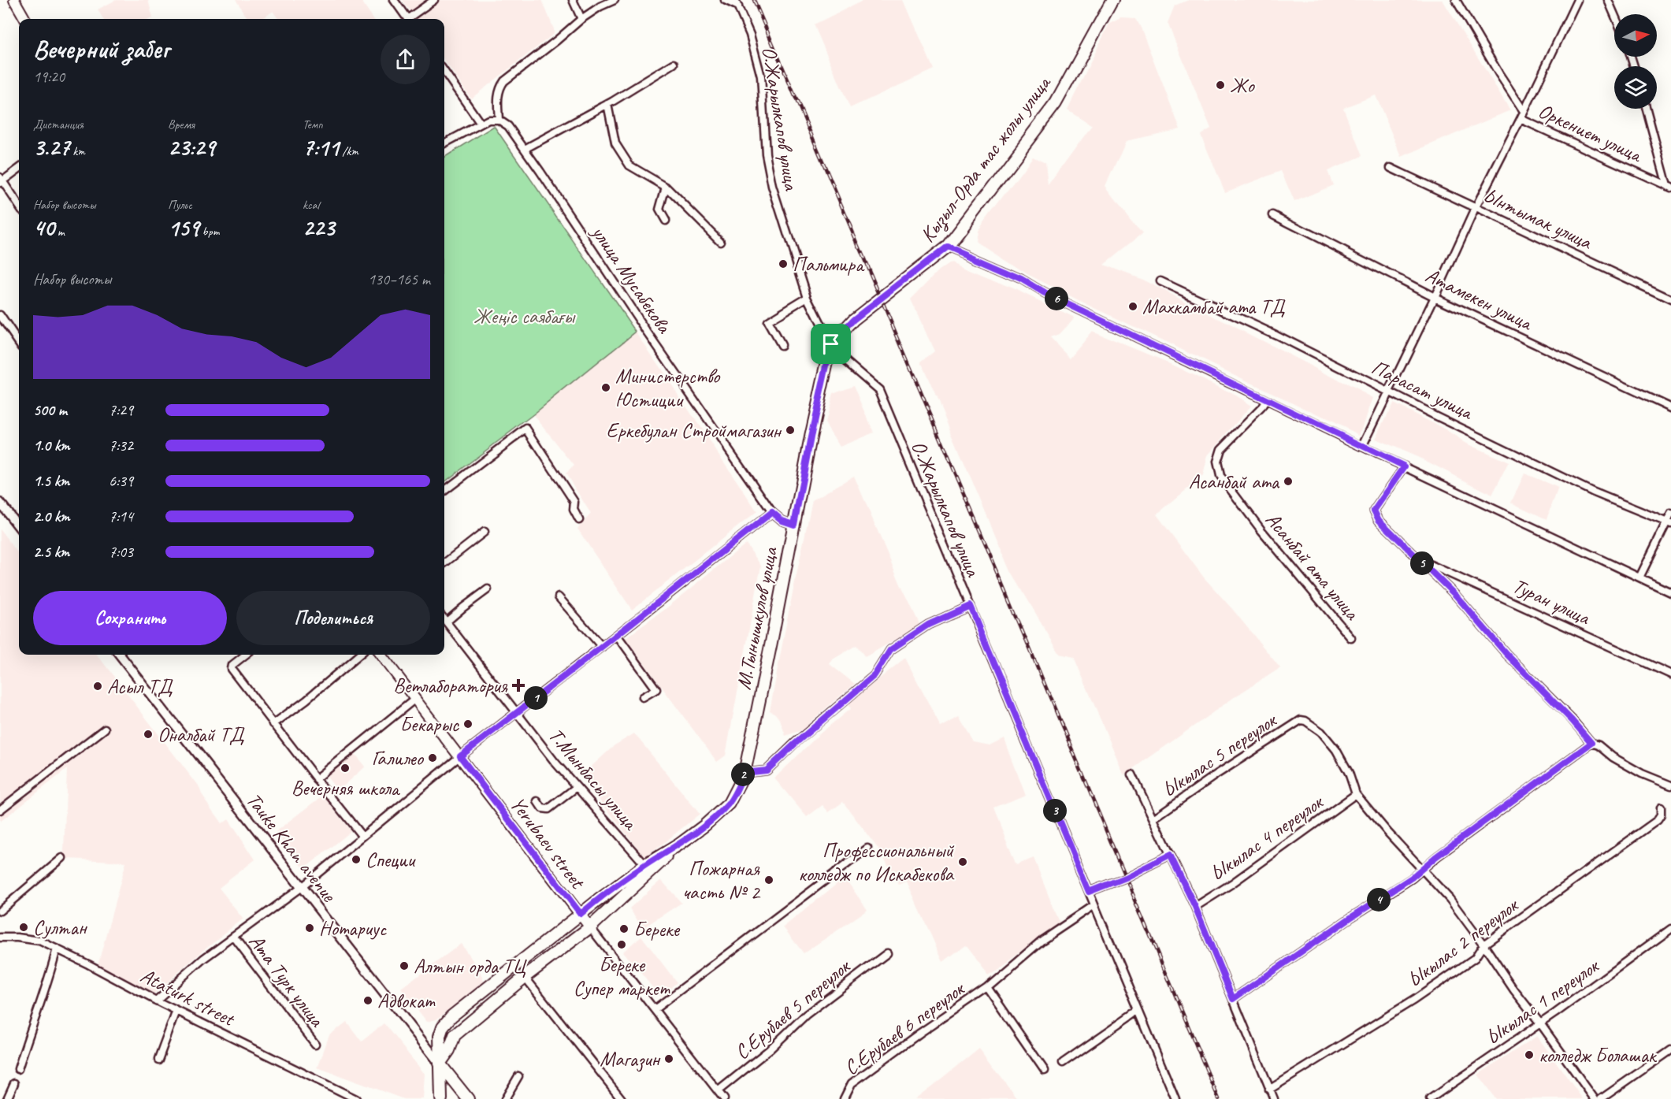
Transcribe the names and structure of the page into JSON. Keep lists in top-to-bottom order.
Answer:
{
  "streets": {
    "main road": ["Кызыл-Орда тас жолы улица", "М.Тынышкулов улица", "Yerubaev street"],
    "street": [
      "О.Жарылкапов улица",
      "Оркениет улица",
      "Ынтымак улица",
      "улица Мусабекова",
      "Атамекен улица",
      "Парасат улица",
      "Асанбай ата улица",
      "Туран улица",
      "Ыкылас 5 переулок",
      "Т.Мынбасы улица",
      "Ыкылас 4 переулок",
      "Tauke Khan avenue",
      "Ыкылас 2 переулок",
      "Ата Турк улица",
      "Ataturk street",
      "Ыкылас 1 переулок",
      "С.Ерубаев 5 переулок",
      "С.Ерубаев 6 переулок"
    ]
  },
  "crossings": [
    ["О.Жарылкапов улица", "М.Тынышкулов улица"],
    ["О.Жарылкапов улица", "С.Ерубаев 6 переулок"],
    ["Кызыл-Орда тас жолы улица", "М.Тынышкулов улица"],
    ["М.Тынышкулов улица", "Т.Мынбасы улица"],
    ["М.Тынышкулов улица", "Yerubaev street"],
    ["М.Тынышкулов улица", "Tauke Khan avenue"],
    ["Ыкылас 5 переулок", "Ыкылас 4 переулок"],
    ["Yerubaev street", "С.Ерубаев 5 переулок"]
  ],
  "parks": ["Жеңіс саябағы"],
  "places": {
    "other": [
      "Жо",
      "Пальмира",
      "Махкамбай ата ТД",
      "Министерство Юстиции",
      "Еркебулан Строймагазин",
      "Асанбай ата",
      "Асыл ТД",
      "Бекарыс",
      "Оналбай ТД",
      "Галилео",
      "Вечерняя школа",
      "Специи",
      "Профессиональный колледж по Искабекова",
      "Пожарная часть № 2",
      "Султан",
      "Нотариус",
      "Береке",
      "Береке Супер маркет",
      "Алтын орда ТЦ",
      "Адвокат",
      "колледж Болашак",
      "Магазин"
    ],
    "health": ["Ветлаборатория"]
  },
  "north": "right",
  "page": {
    "heading": ["Вечерний забег", "19:20"],
    "stats": [
      ["Дистанция", "3.27 km"],
      ["Время", "23:29"],
      ["Темп", "7:11 /km"],
      ["Набор высоты", "40 m"],
      ["Пульс", "159 bpm"],
      ["kcal", "223"]
    ],
    "chart": ["Набор высоты", "130–165 m"],
    "pins": [
      "6",
      "5",
      "1",
      "2",
      "3",
      "4"
    ],
    "list": [
      {
        "name": "500 m",
        "note": "7:29"
      },
      {
        "name": "1.0 km",
        "note": "7:32"
      },
      {
        "name": "1.5 km",
        "note": "6:39"
      },
      {
        "name": "2.0 km",
        "note": "7:14"
      },
      {
        "name": "2.5 km",
        "note": "7:03"
      }
    ],
    "buttons": ["Сохранить", "Поделиться"]
  }
}
